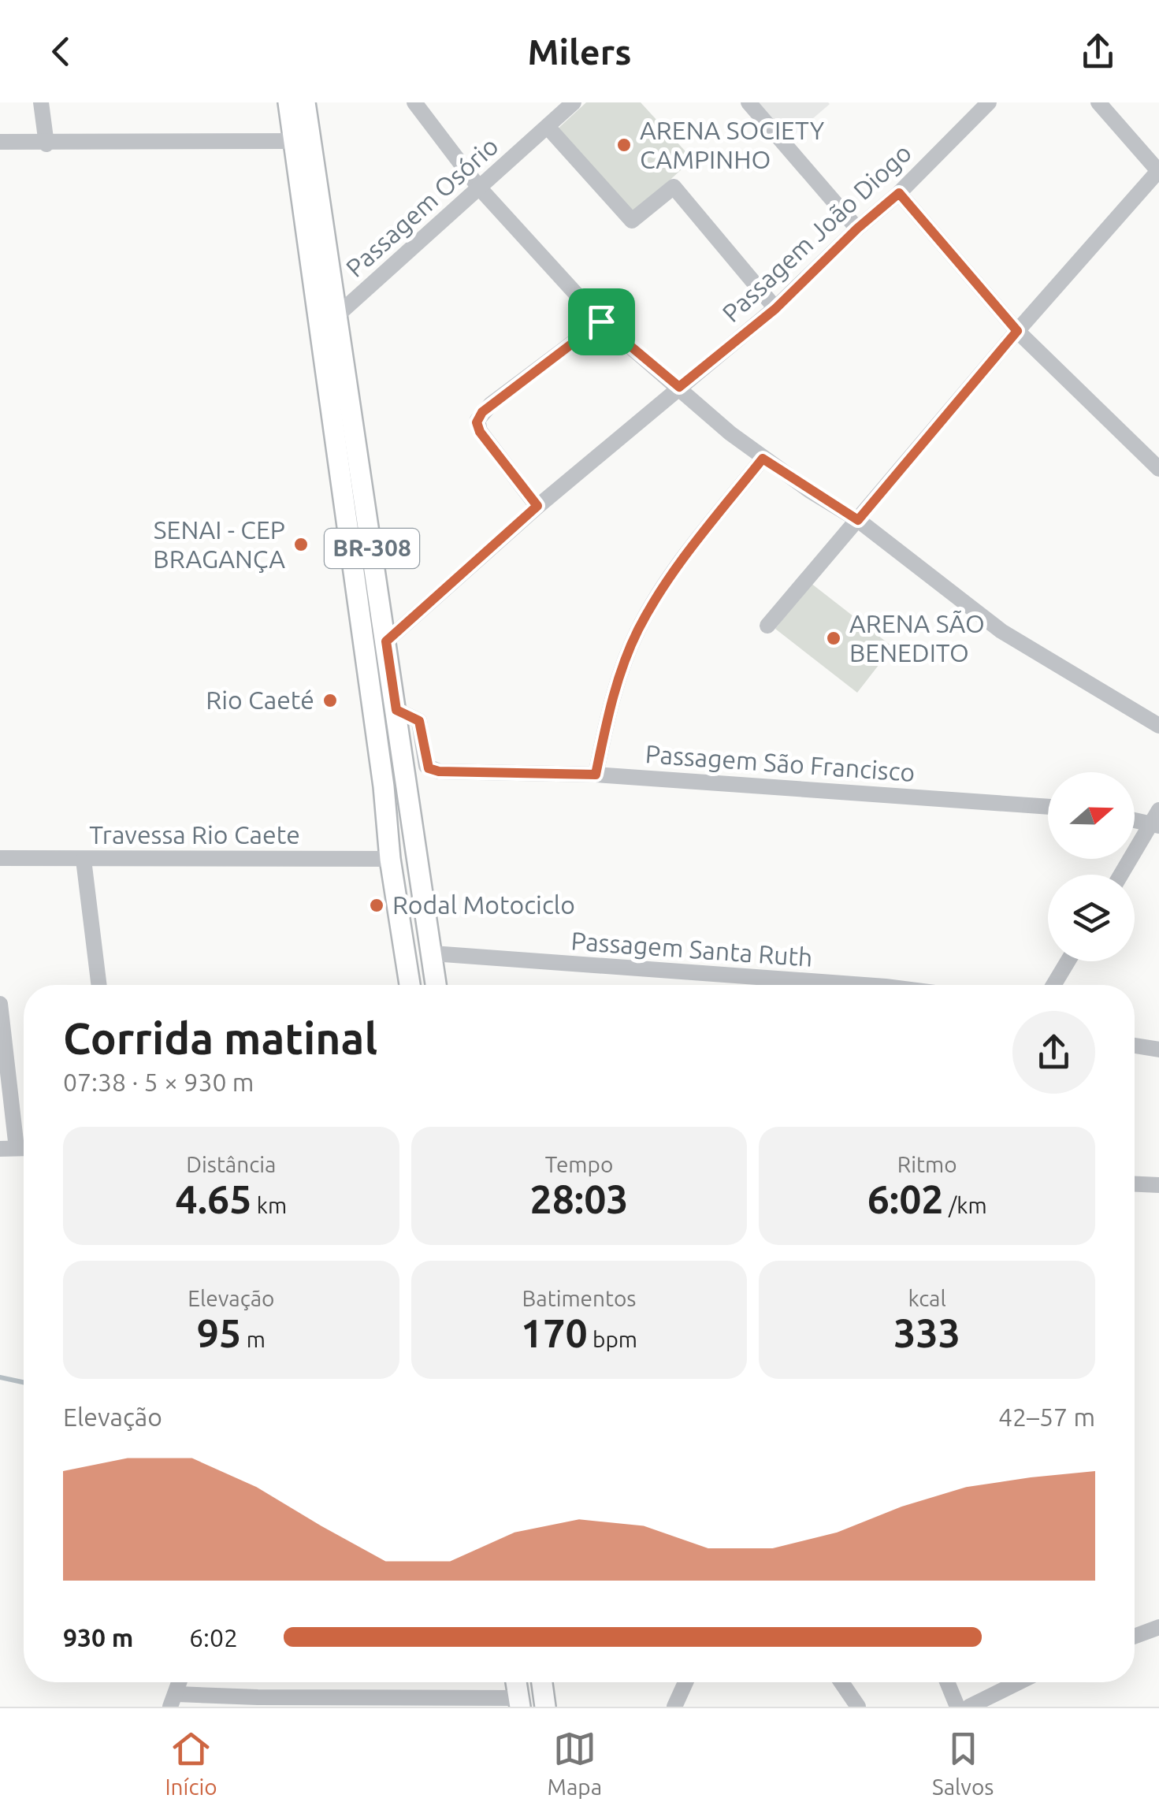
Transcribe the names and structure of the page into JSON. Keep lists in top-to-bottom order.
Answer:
{
  "streets": {
    "main road": ["BR-308"],
    "street": [
      "Passagem Osório",
      "Passagem João Diogo",
      "Passagem São Francisco",
      "Travessa Rio Caete",
      "Passagem Santa Ruth"
    ]
  },
  "crossings": [
    ["Passagem Osório", "BR-308"],
    ["Passagem João Diogo", "BR-308"],
    ["BR-308", "Passagem São Francisco"],
    ["BR-308", "Travessa Rio Caete"],
    ["BR-308", "Passagem Santa Ruth"]
  ],
  "places": [
    "ARENA SOCIETY CAMPINHO",
    "SENAI - CEP BRAGANÇA",
    "ARENA SÃO BENEDITO",
    "Rio Caeté",
    "Rodal Motociclo"
  ],
  "north": "right",
  "page": {
    "header": "Milers",
    "heading": ["Corrida matinal", "07:38 · 5 × 930 m"],
    "stats": [
      ["Distância", "4.65 km"],
      ["Tempo", "28:03"],
      ["Ritmo", "6:02 /km"],
      ["Elevação", "95 m"],
      ["Batimentos", "170 bpm"],
      ["kcal", "333"]
    ],
    "chart": ["Elevação", "42–57 m"],
    "list": [
      {
        "name": "930 m",
        "note": "6:02"
      }
    ],
    "tabs": ["Início", "Mapa", "Salvos"]
  }
}
